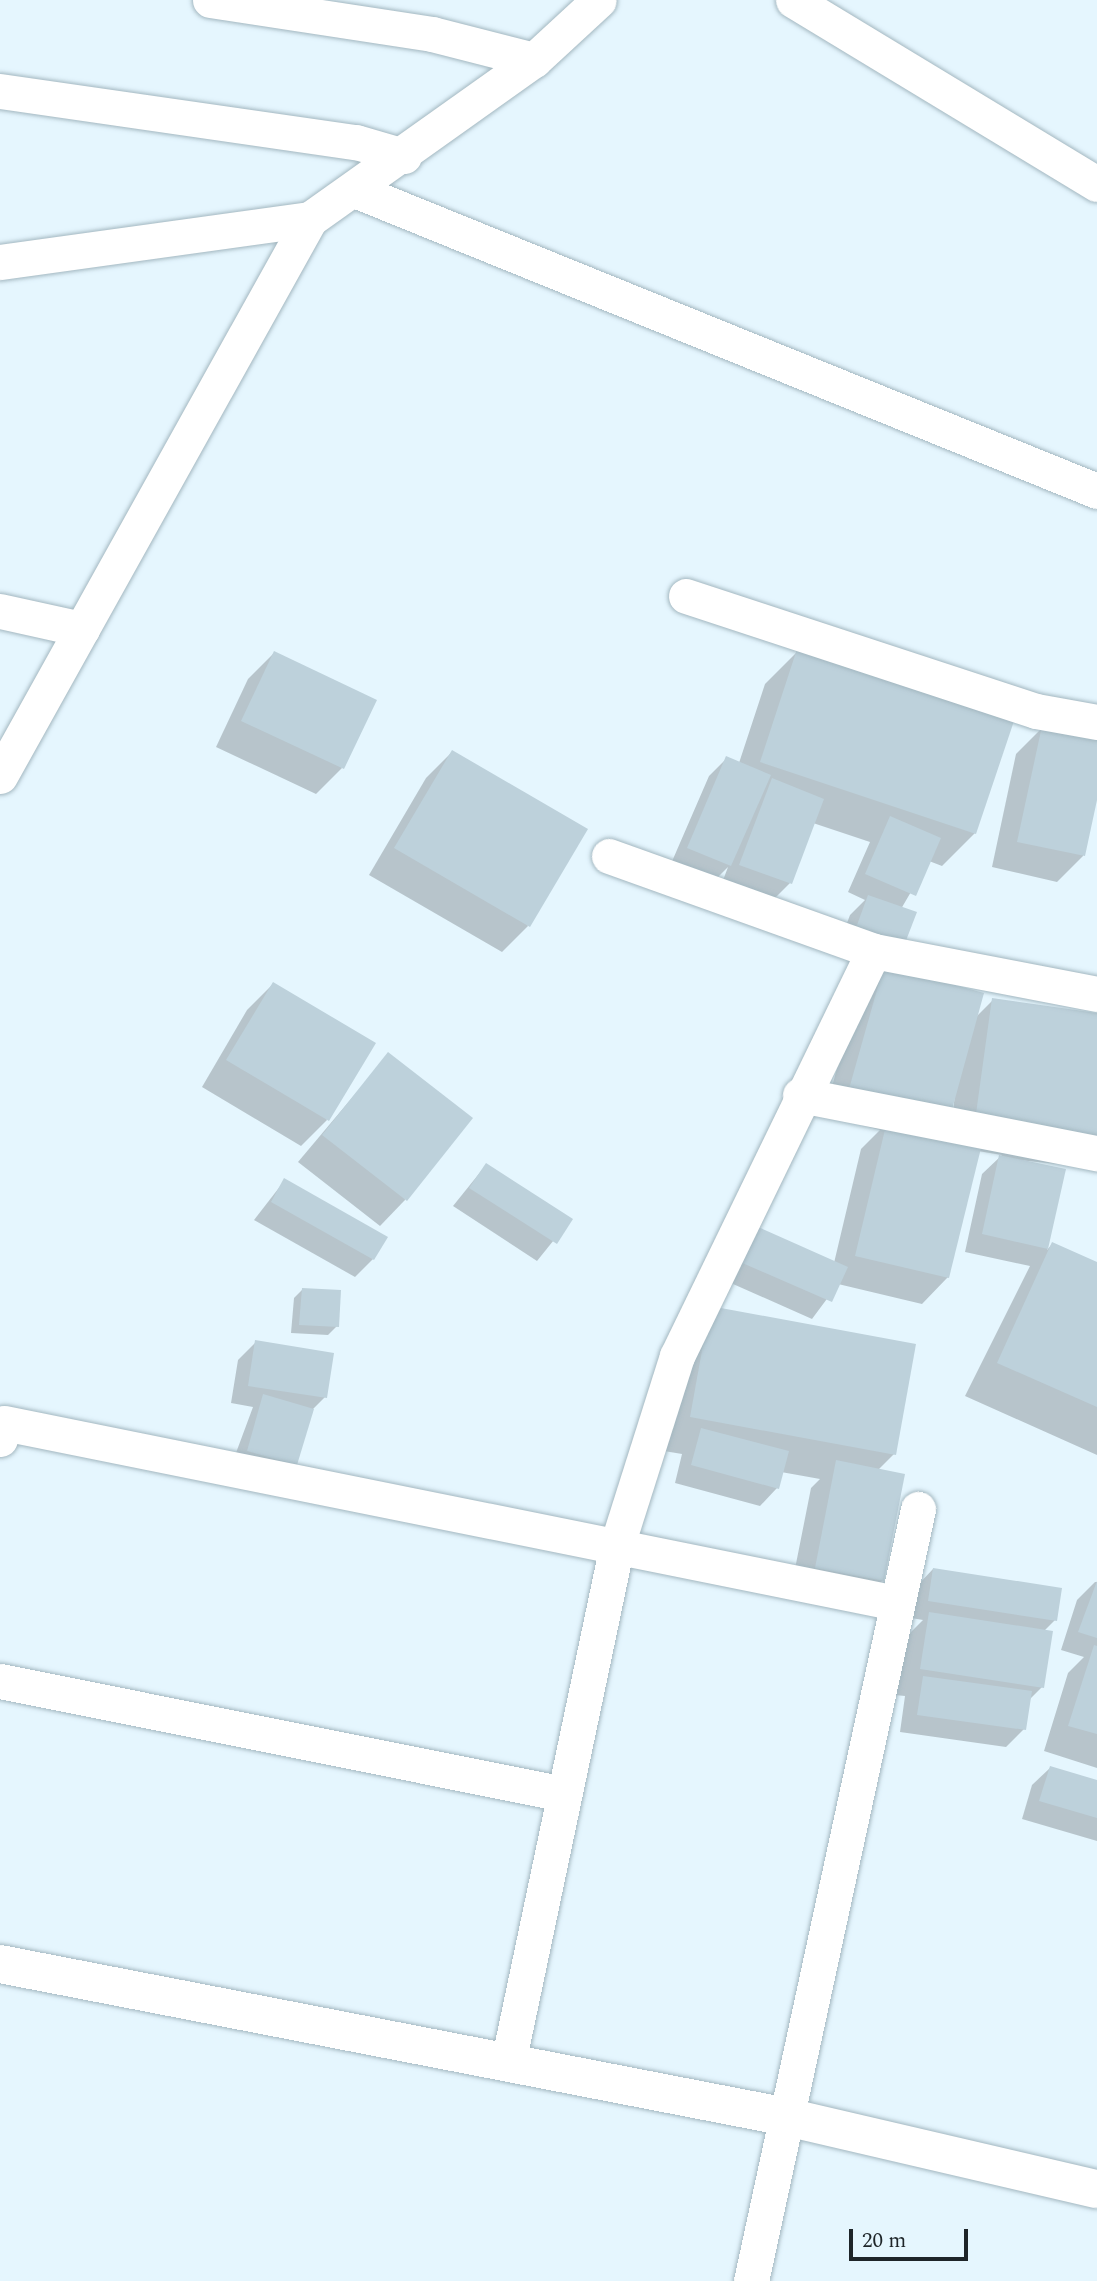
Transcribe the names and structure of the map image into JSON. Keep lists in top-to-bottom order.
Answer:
{
  "scale_bar": "20 m"
}
